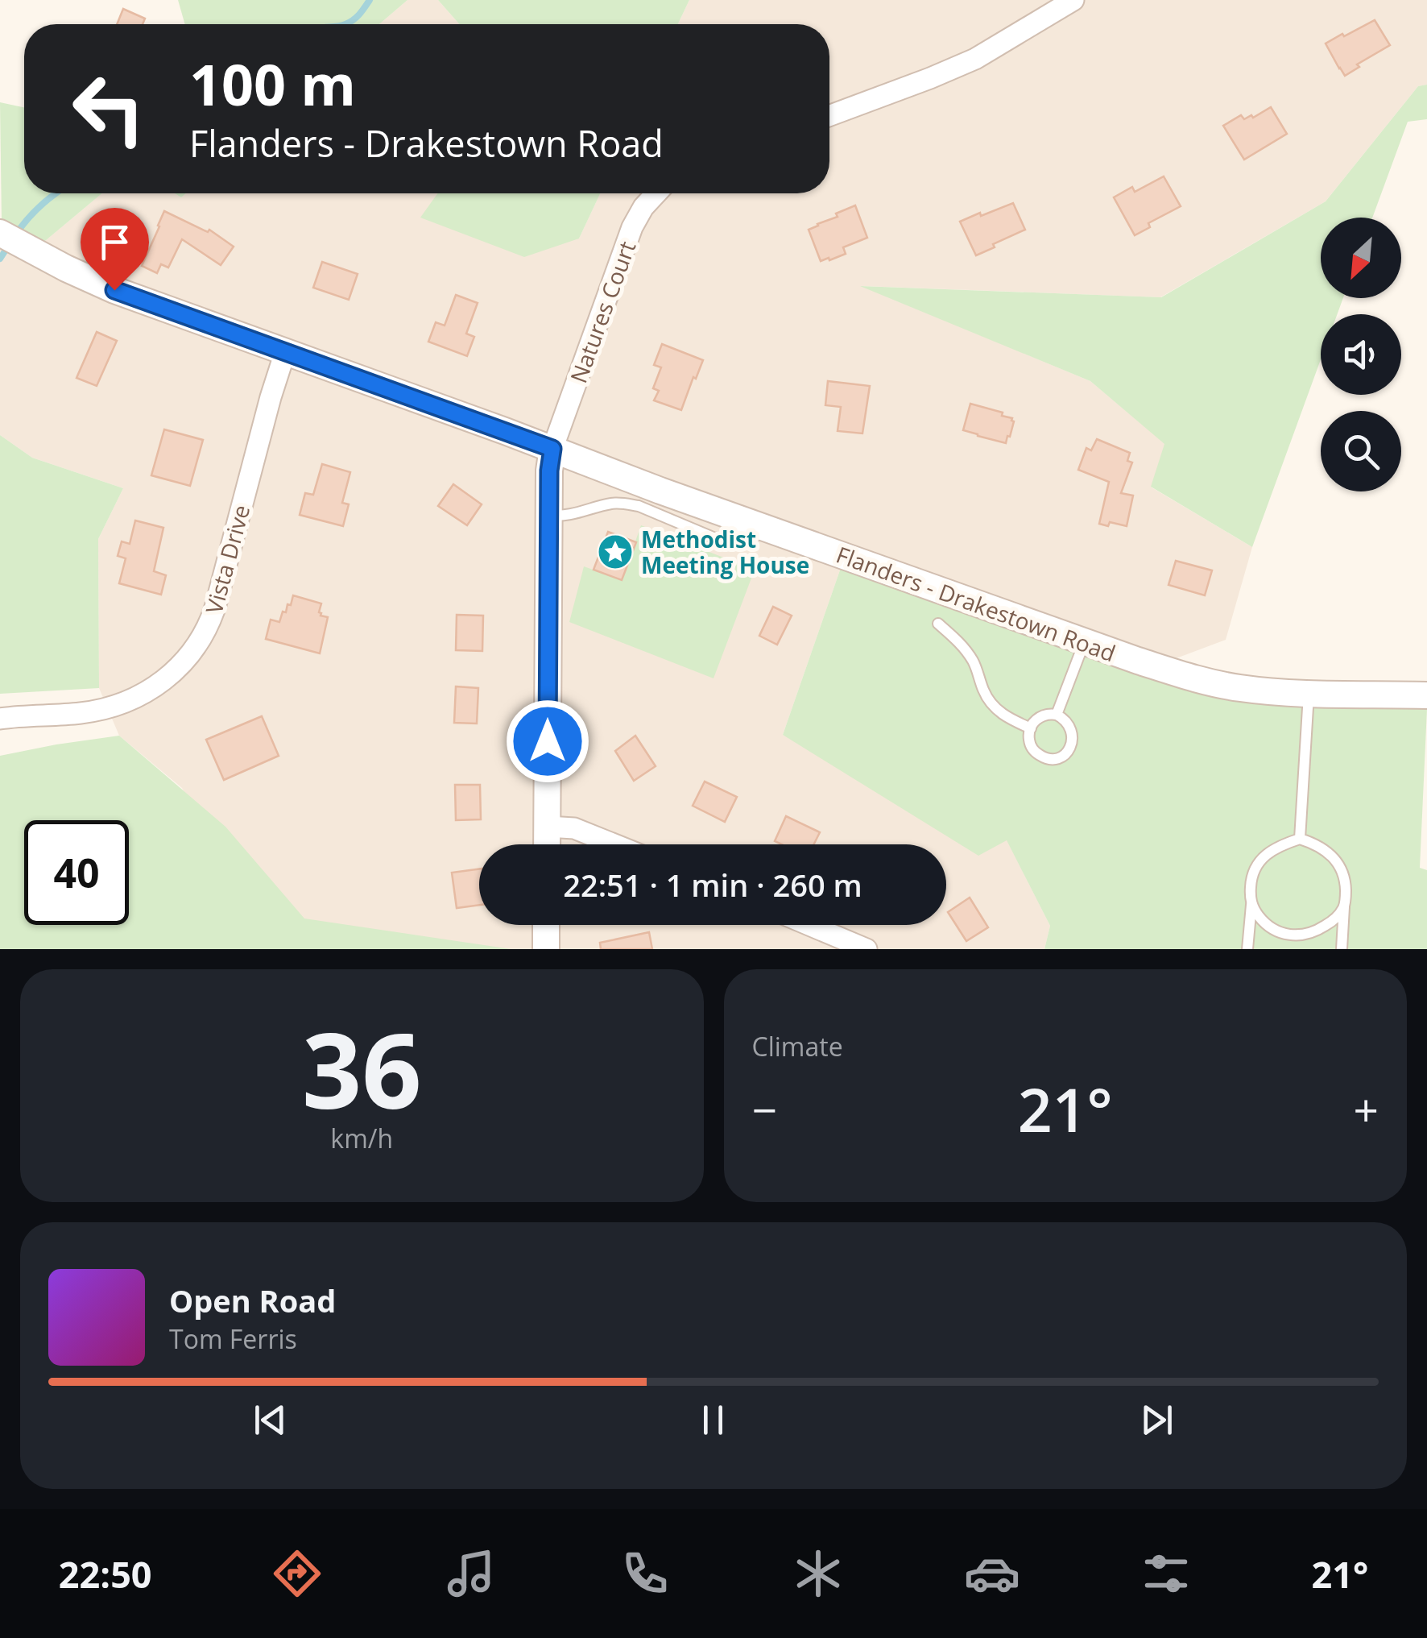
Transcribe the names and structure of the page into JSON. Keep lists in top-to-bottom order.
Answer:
{
  "streets": {
    "street": ["Natures Court", "Vista Drive", "Flanders - Drakestown Road"]
  },
  "crossings": [
    ["Natures Court", "Flanders - Drakestown Road"],
    ["Vista Drive", "Flanders - Drakestown Road"]
  ],
  "places": {
    "place": ["Methodist Meeting House"]
  },
  "north": "bottom left",
  "page": {
    "turn": ["100 m", "Flanders - Drakestown Road"],
    "limit": "40",
    "trip": "22:51 · 1 min · 260 m",
    "tile": [
      ["36", "km/h"],
      "Climate"
    ],
    "heat": ["−", "21°", "+"],
    "song": ["Open Road", "Tom Ferris"],
    "tabs": ["22:50", "21°"]
  }
}
